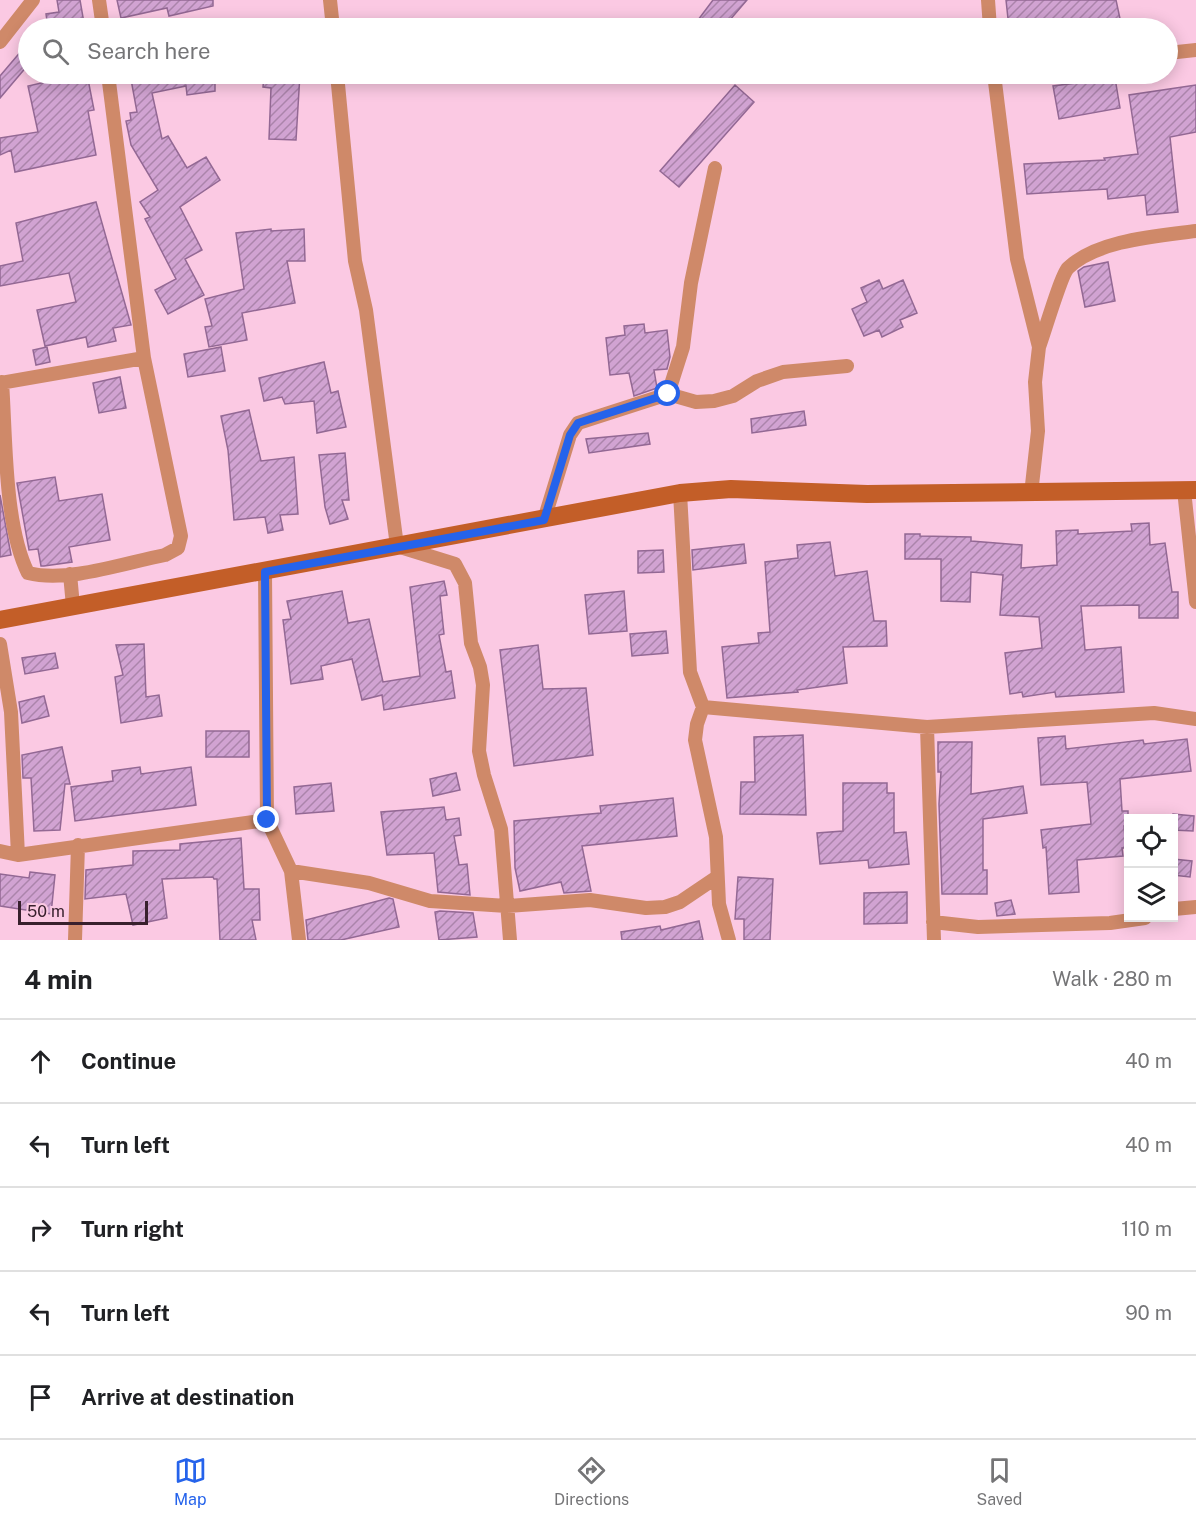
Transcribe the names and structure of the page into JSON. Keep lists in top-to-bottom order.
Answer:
{
  "scale_bar": "50 m",
  "page": {
    "search": "Search here",
    "scale": "50 m",
    "heading": ["4 min", "Walk · 280 m"],
    "list": [
      ["Continue", "40 m"],
      ["Turn left", "40 m"],
      ["Turn right", "110 m"],
      ["Turn left", "90 m"],
      "Arrive at destination"
    ],
    "nav": ["Map", "Directions", "Saved"]
  }
}
